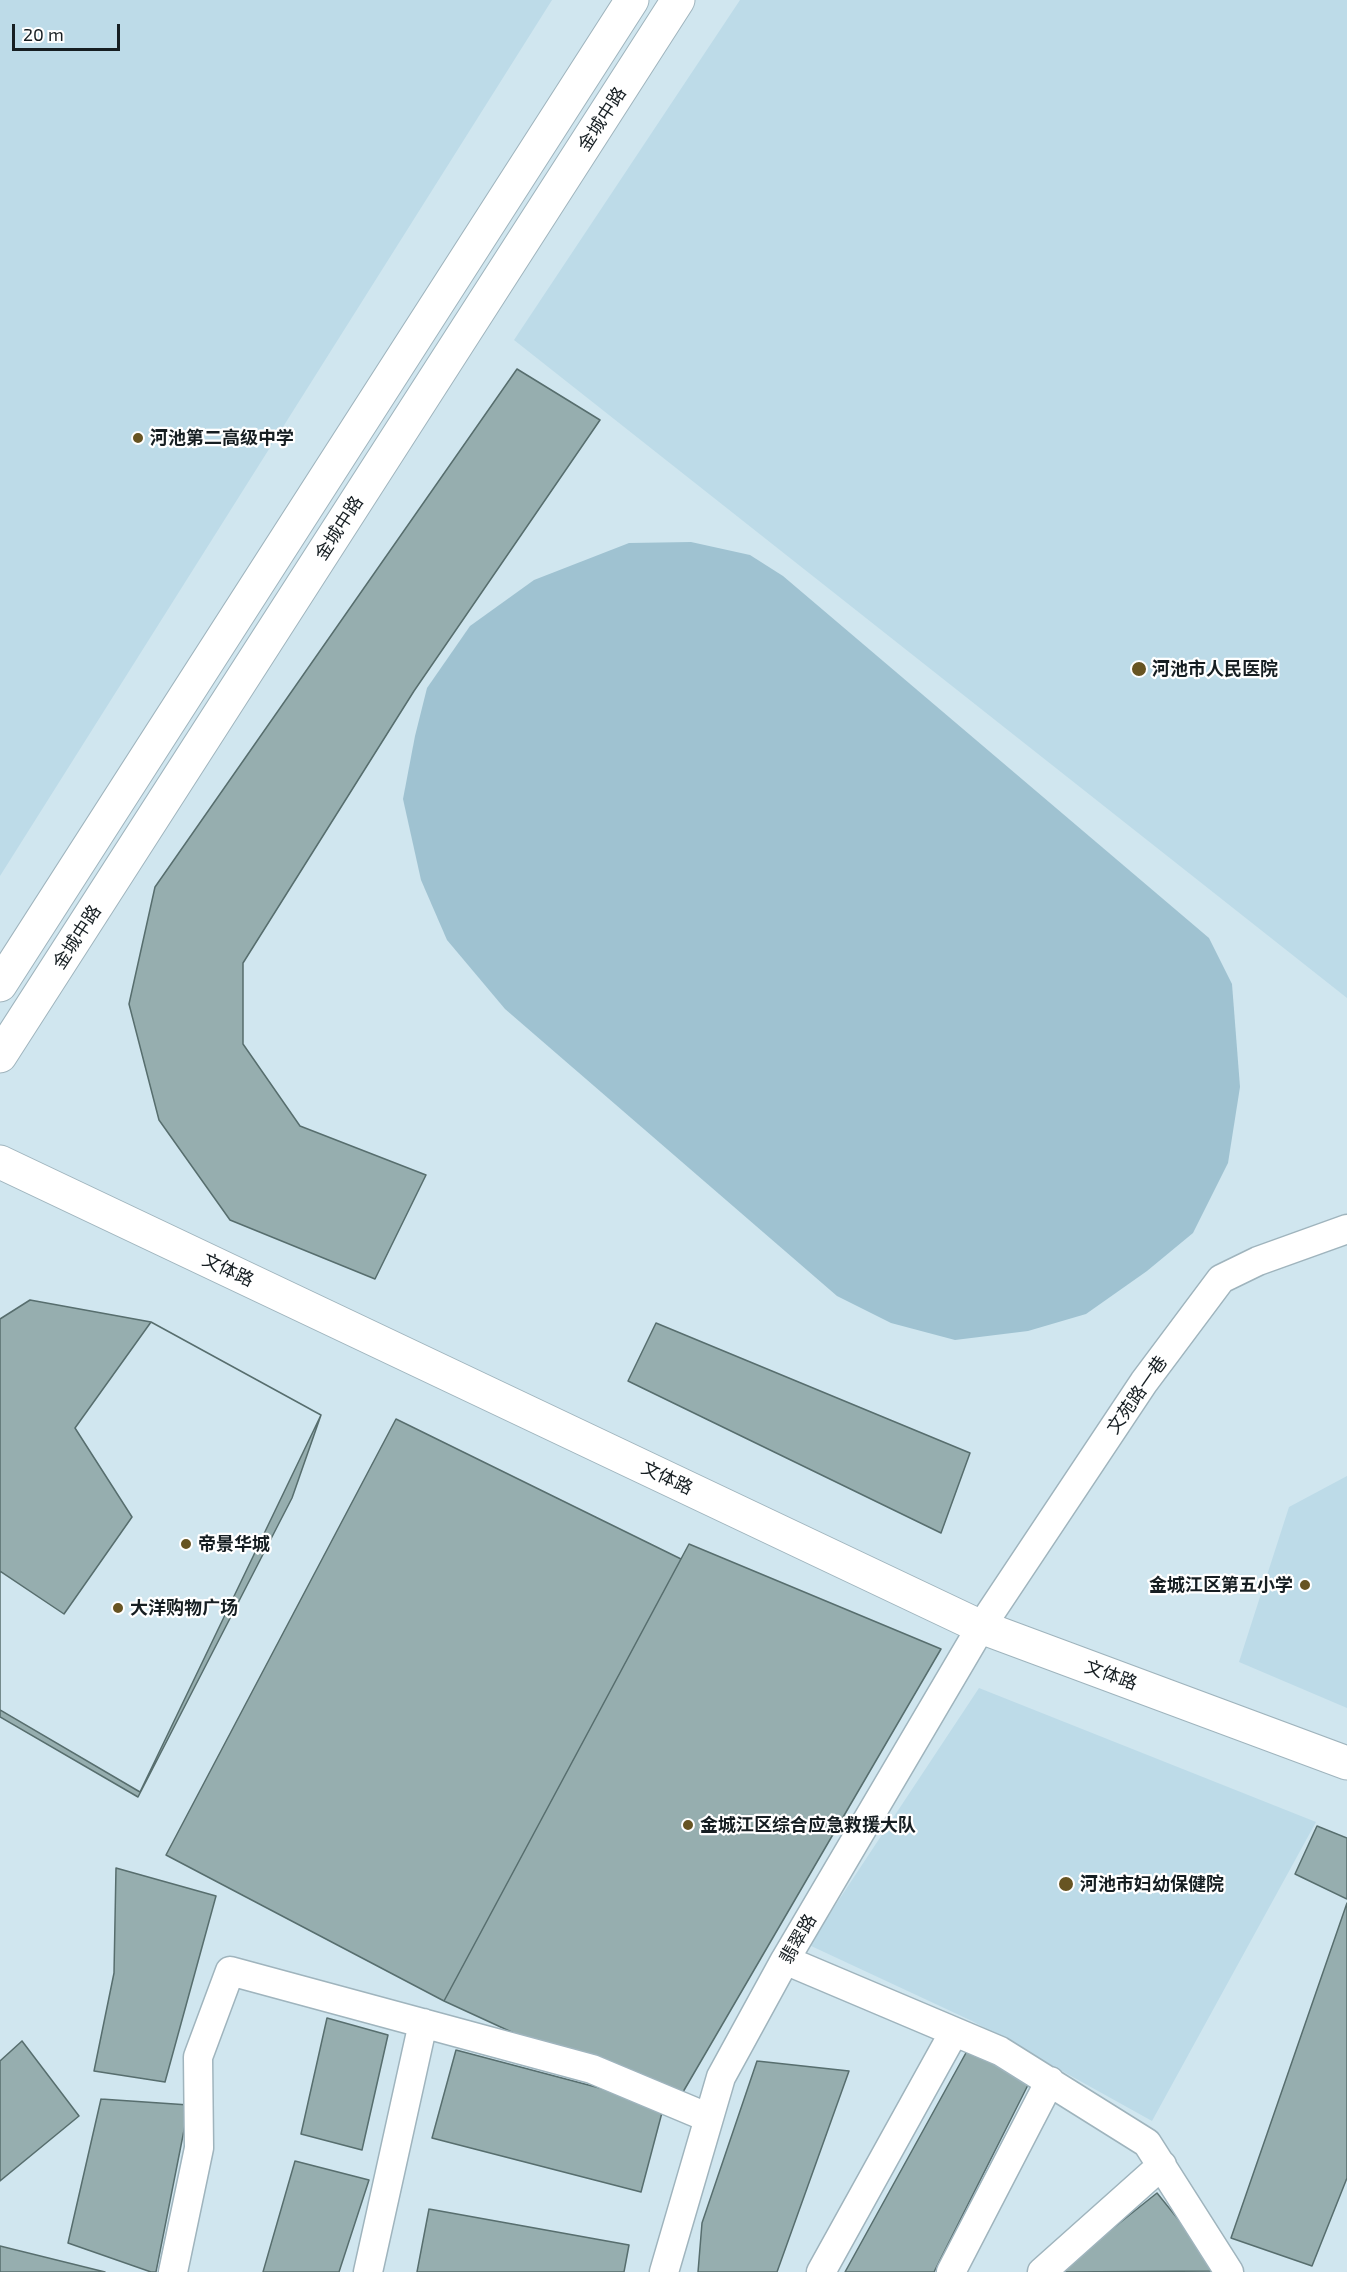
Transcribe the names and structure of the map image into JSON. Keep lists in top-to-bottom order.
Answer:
{
  "streets": {
    "main road": ["金城中路", "文体路"],
    "street": ["文苑路一巷", "翡翠路"]
  },
  "crossings": [
    ["文体路", "文苑路一巷"],
    ["文体路", "翡翠路"],
    ["文苑路一巷", "翡翠路"]
  ],
  "places": [
    "河池第二高级中学",
    "河池市人民医院",
    "帝景华城",
    "金城江区第五小学",
    "大洋购物广场",
    "金城江区综合应急救援大队",
    "河池市妇幼保健院"
  ],
  "scale_bar": "20 m"
}
